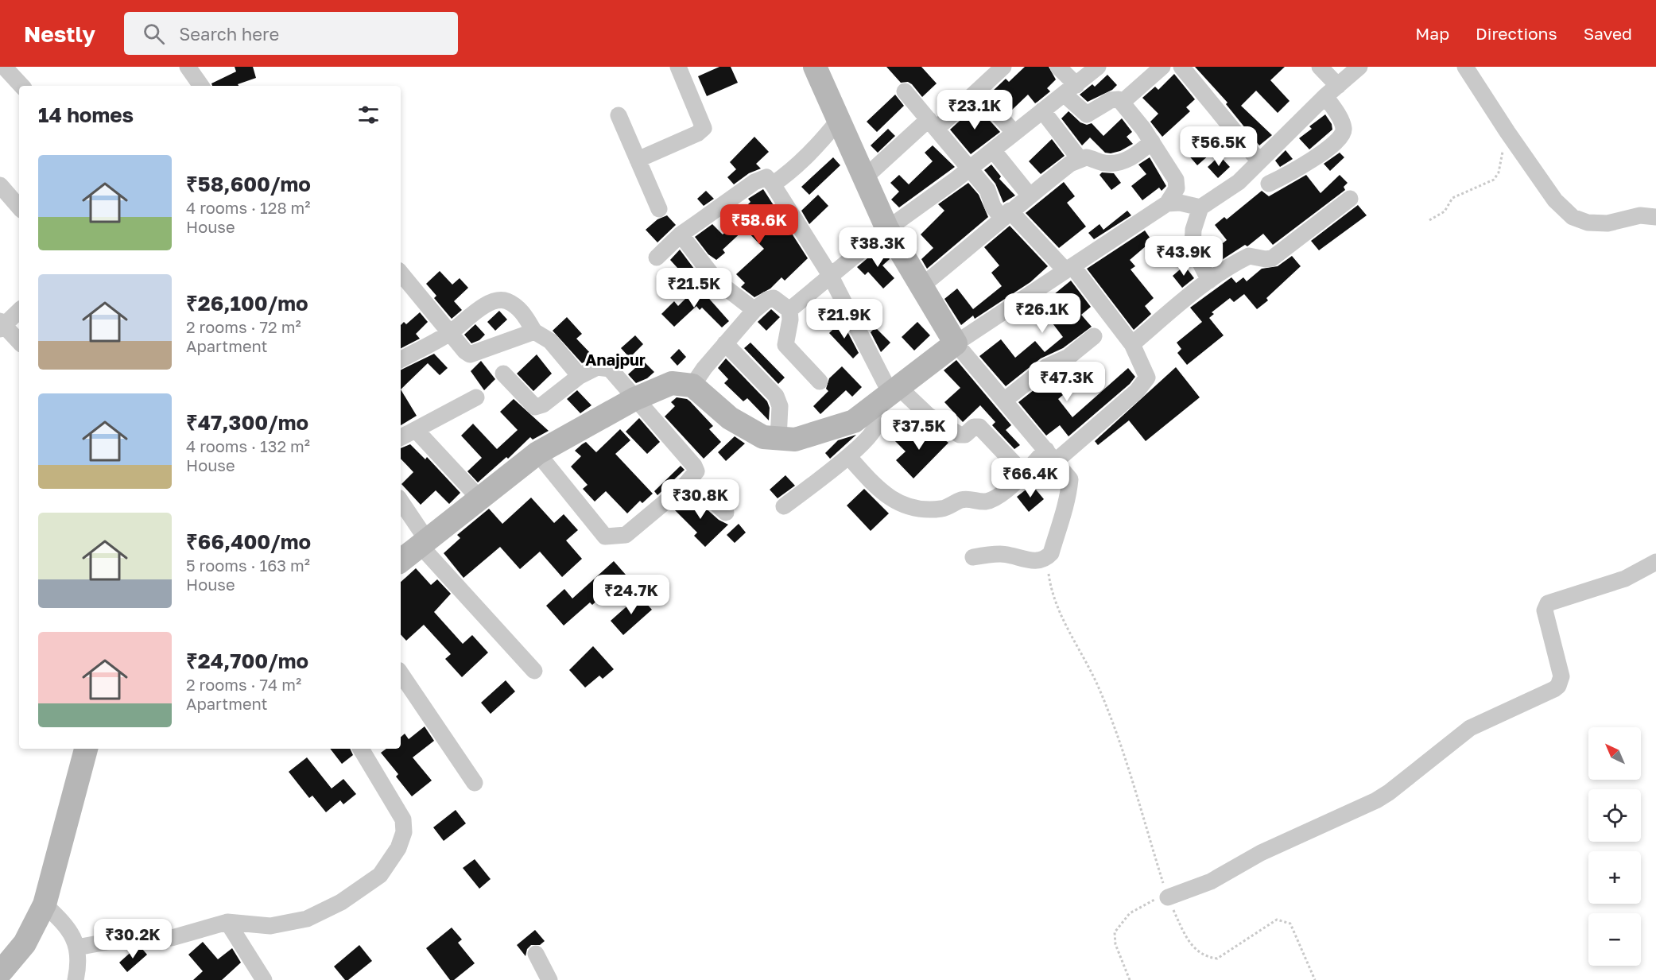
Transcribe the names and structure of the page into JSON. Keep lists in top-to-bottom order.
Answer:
{
  "districts": ["Anajpur"],
  "north": "top left",
  "page": {
    "header": "Nestly",
    "search": "Search here",
    "nav": ["Map", "Directions", "Saved"],
    "heading": "14 homes",
    "price": [
      "₹23.1K",
      "₹56.5K",
      "₹58.6K",
      "₹38.3K",
      "₹43.9K",
      "₹21.5K",
      "₹26.1K",
      "₹21.9K",
      "₹47.3K",
      "₹37.5K",
      "₹66.4K",
      "₹30.8K",
      "₹24.7K",
      "₹30.2K"
    ],
    "list": [
      {
        "name": "₹58,600/mo",
        "note": "4 rooms · 128 m² · House"
      },
      {
        "name": "₹26,100/mo",
        "note": "2 rooms · 72 m² · Apartment"
      },
      {
        "name": "₹47,300/mo",
        "note": "4 rooms · 132 m² · House"
      },
      {
        "name": "₹66,400/mo",
        "note": "5 rooms · 163 m² · House"
      },
      {
        "name": "₹24,700/mo",
        "note": "2 rooms · 74 m² · Apartment"
      }
    ],
    "map_buttons": ["+", "−"]
  }
}
